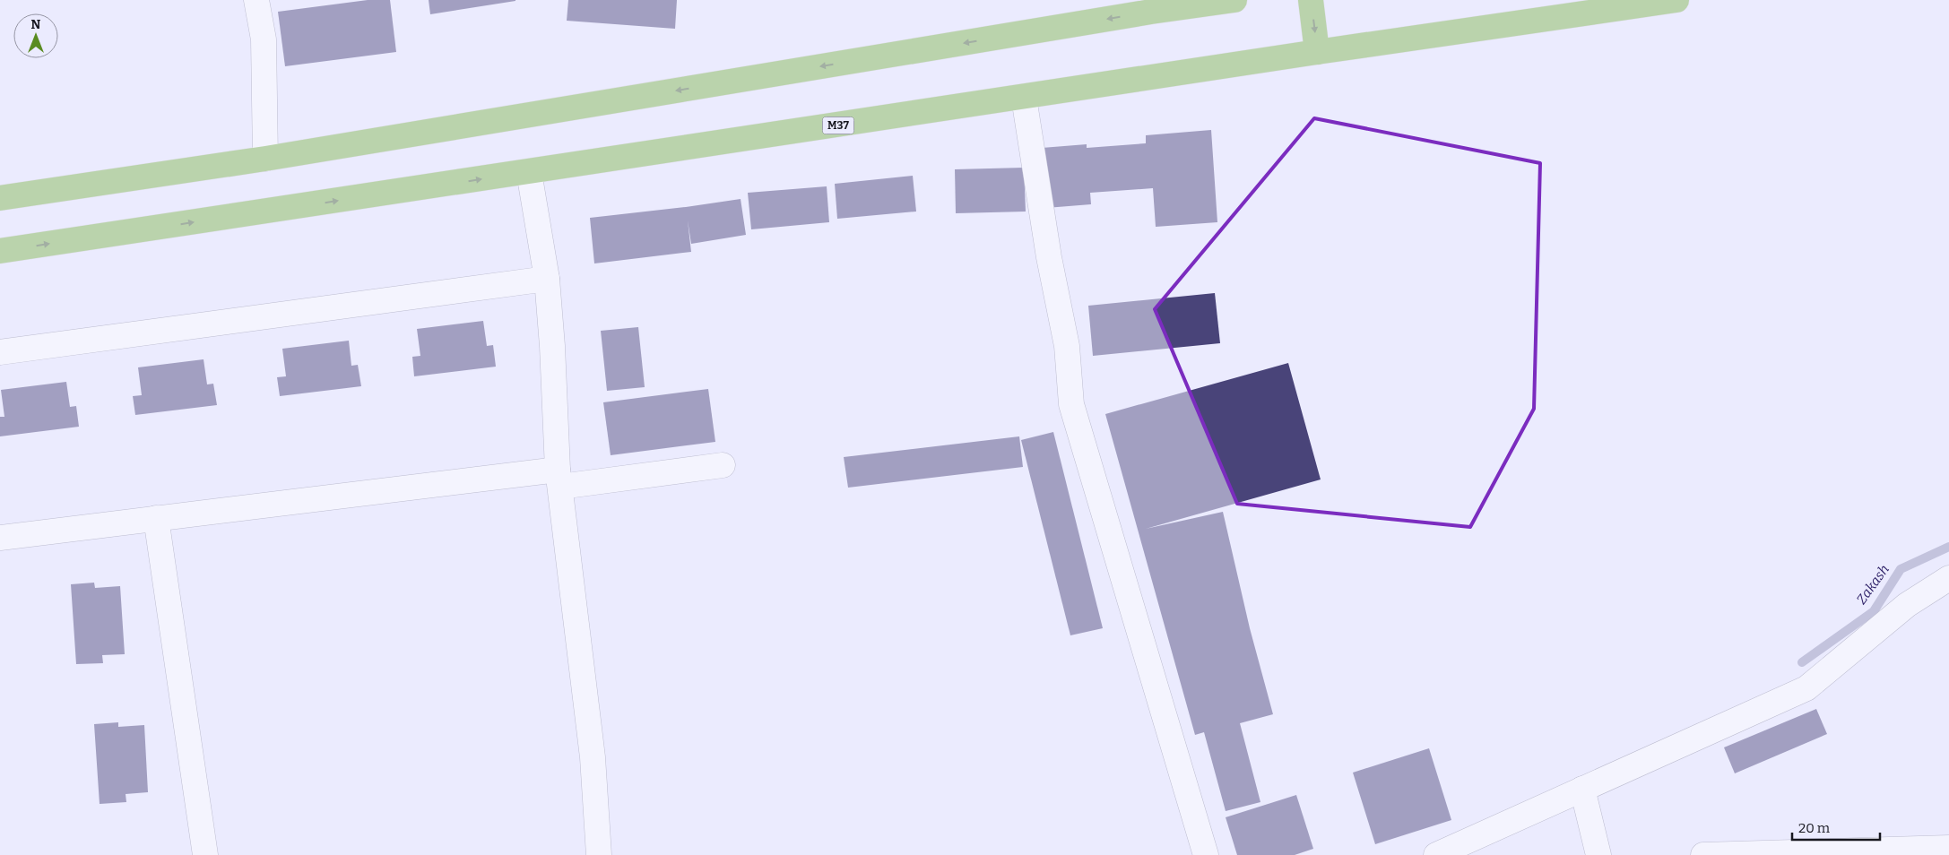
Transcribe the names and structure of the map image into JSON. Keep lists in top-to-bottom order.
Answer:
{
  "streets": {
    "highway": ["M37"]
  },
  "water": ["Zakash"],
  "scale_bar": "20 m",
  "north": "top"
}
